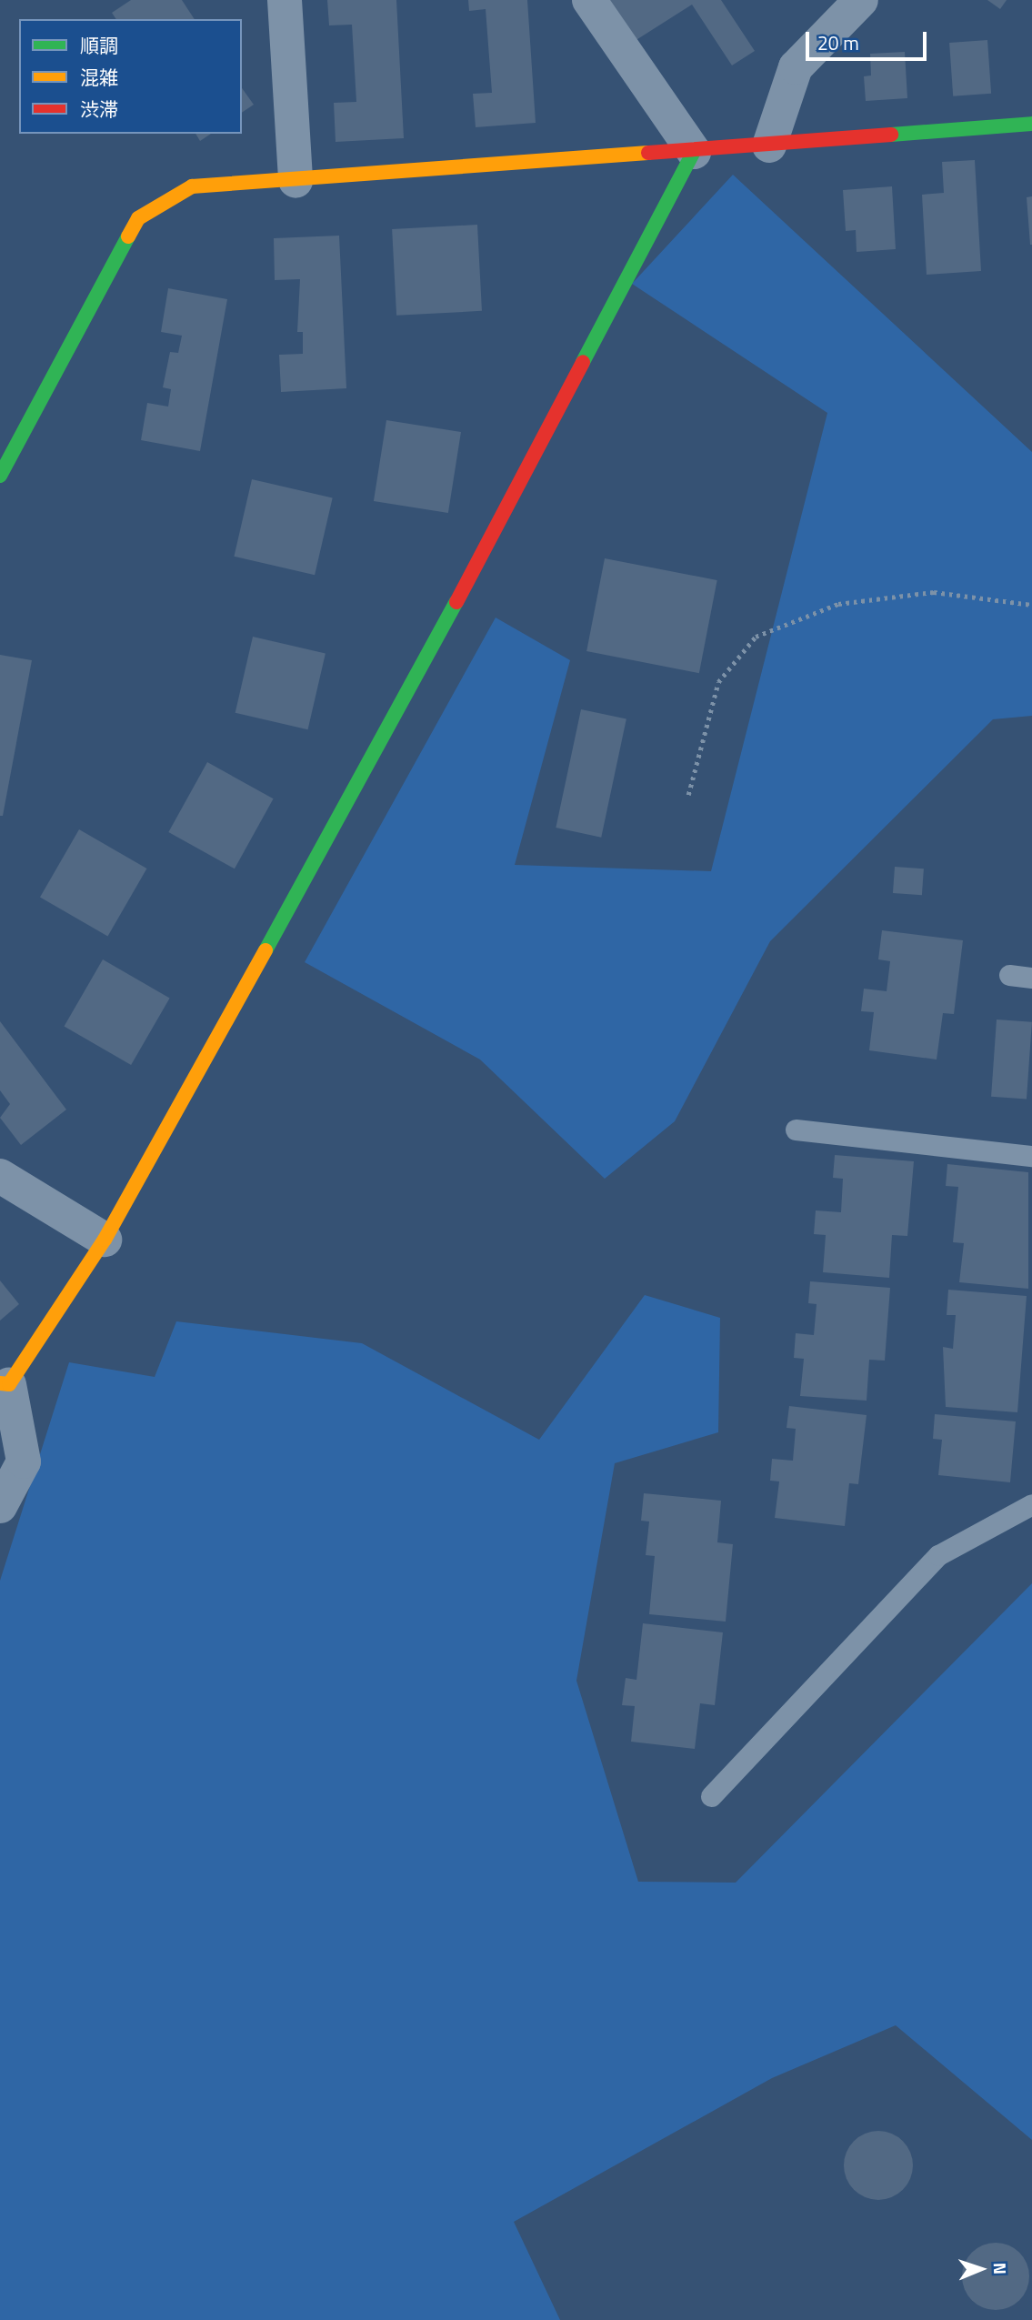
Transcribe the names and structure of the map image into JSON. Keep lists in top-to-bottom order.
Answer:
{
  "legend": ["順調", "混雑", "渋滞"],
  "scale_bar": "20 m",
  "north": "right"
}
